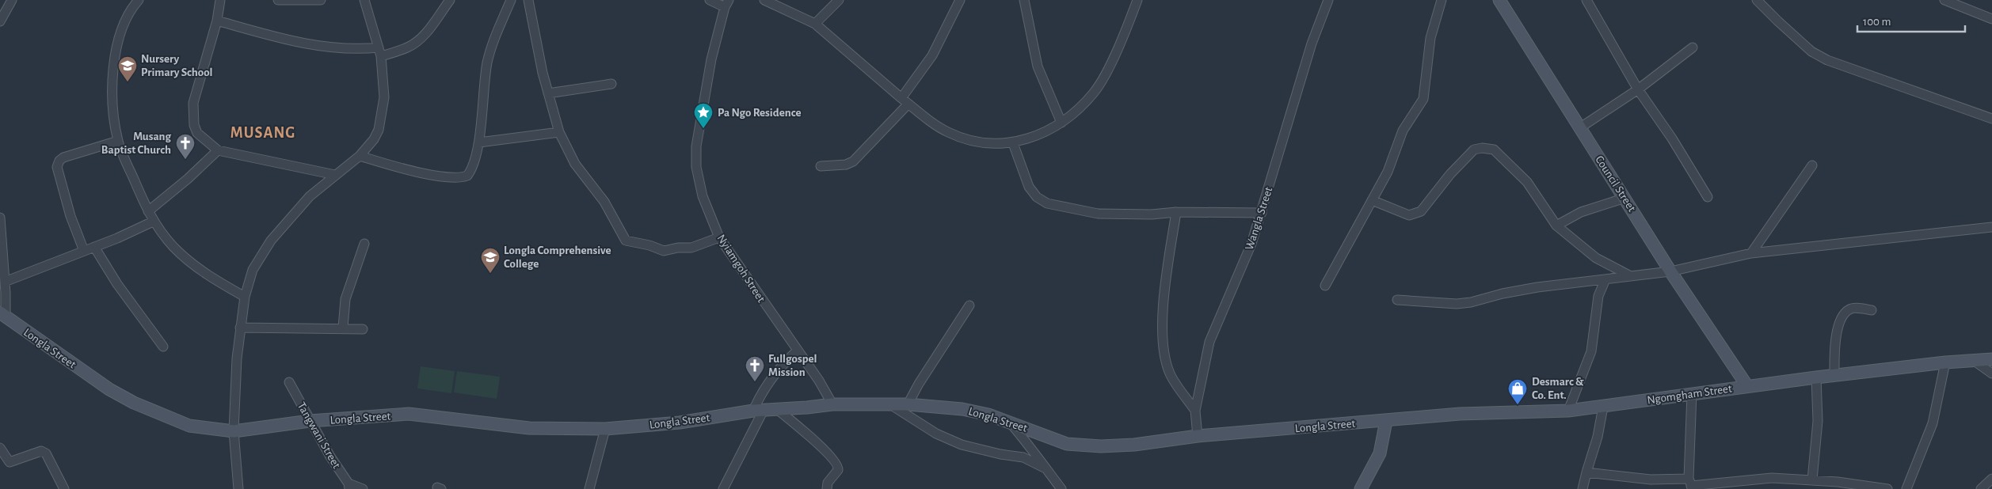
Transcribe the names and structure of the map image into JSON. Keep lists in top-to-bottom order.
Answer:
{
  "streets": {
    "main road": ["Council Street", "Longla Street", "Ngomgham Street"],
    "street": ["Wangla Street", "Nyiamgoh Street", "Tangwani Street"]
  },
  "crossings": [
    ["Council Street", "Ngomgham Street"],
    ["Wangla Street", "Longla Street"],
    ["Nyiamgoh Street", "Longla Street"],
    ["Longla Street", "Ngomgham Street"],
    ["Longla Street", "Tangwani Street"]
  ],
  "districts": ["MUSANG"],
  "places": {
    "school or university": ["Nursery Primary School", "Longla Comprehensive College"],
    "place": ["Pa Ngo Residence"],
    "church": ["Musang Baptist Church", "Fullgospel Mission"],
    "shop": ["Desmarc & Co. Ent."]
  },
  "scale_bar": "100 m"
}
